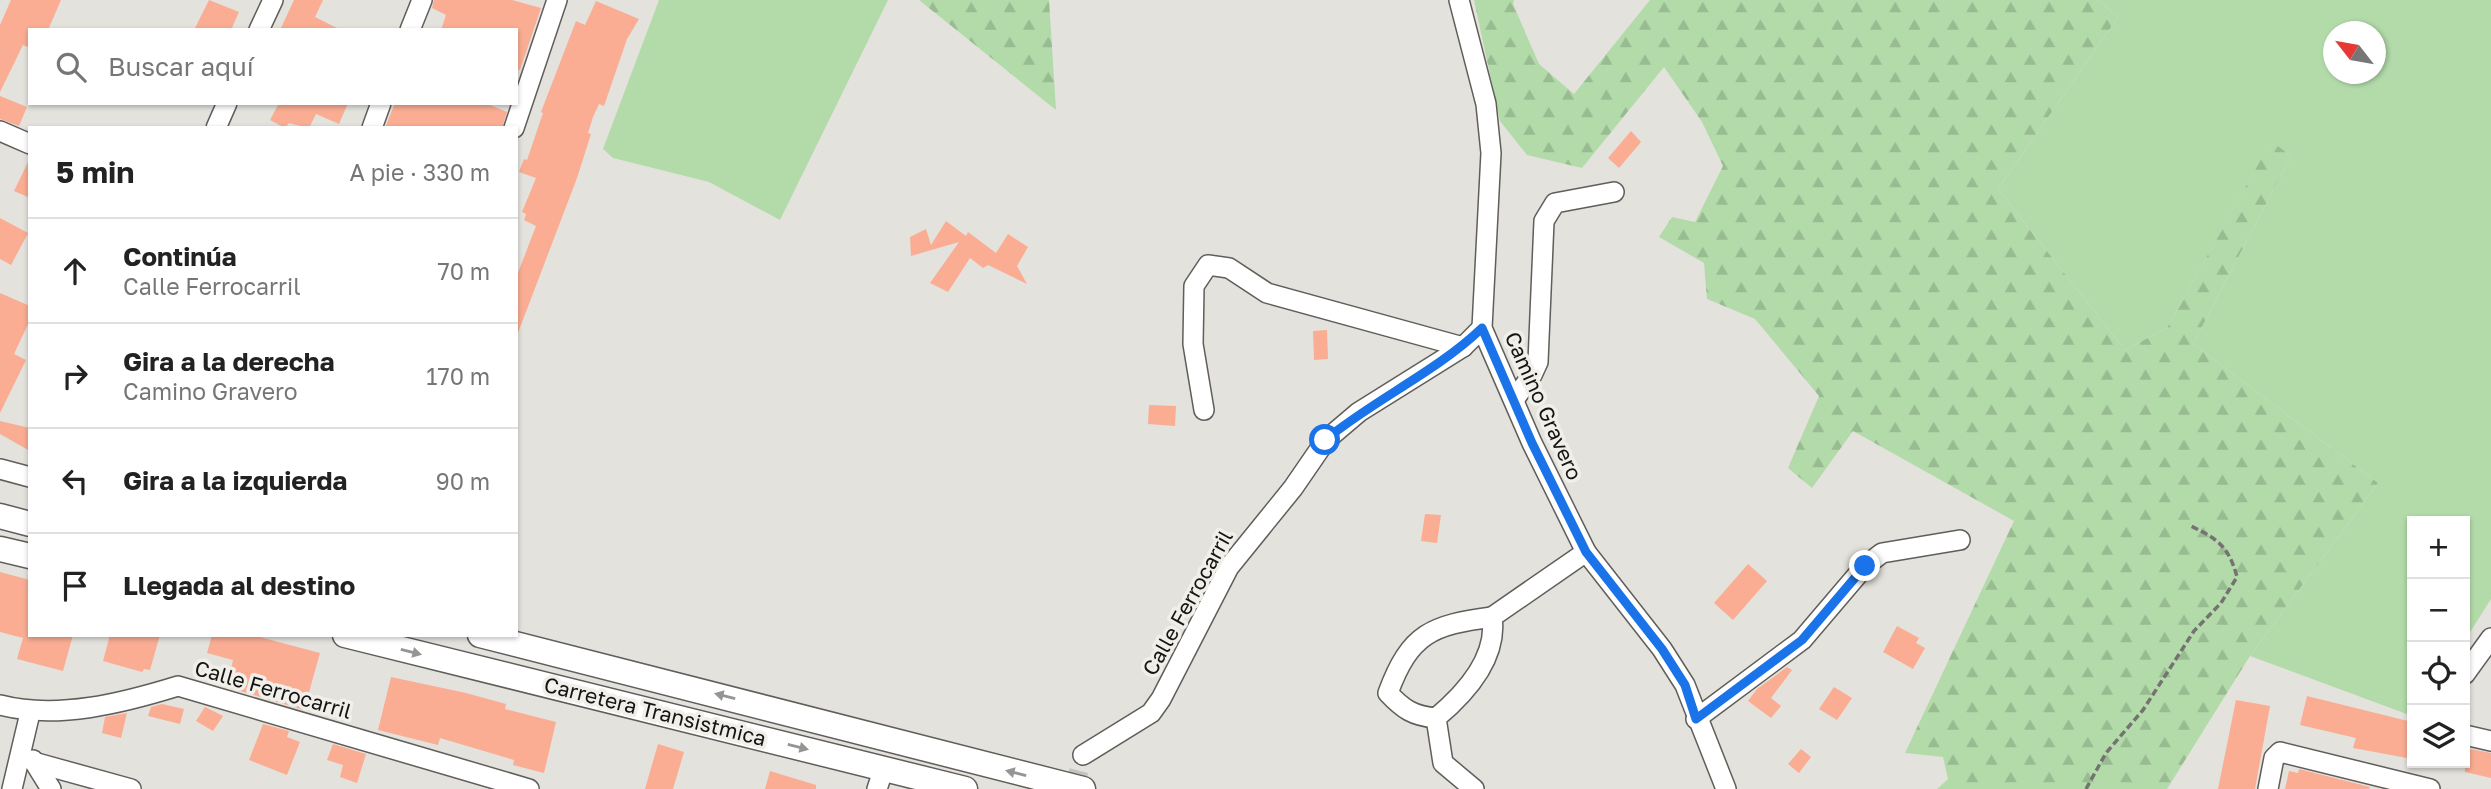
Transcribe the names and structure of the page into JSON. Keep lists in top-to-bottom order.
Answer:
{
  "streets": {
    "main road": ["Carretera Transistmica"],
    "street": ["Camino Gravero", "Calle Ferrocarril"]
  },
  "crossings": [
    ["Camino Gravero", "Calle Ferrocarril"]
  ],
  "north": "top left",
  "page": {
    "search": "Buscar aquí",
    "heading": ["5 min", "A pie · 330 m"],
    "list": [
      ["Continúa", "Calle Ferrocarril", "70 m"],
      ["Gira a la derecha", "Camino Gravero", "170 m"],
      ["Gira a la izquierda", "90 m"],
      "Llegada al destino"
    ],
    "map_buttons": ["+", "−"]
  }
}
